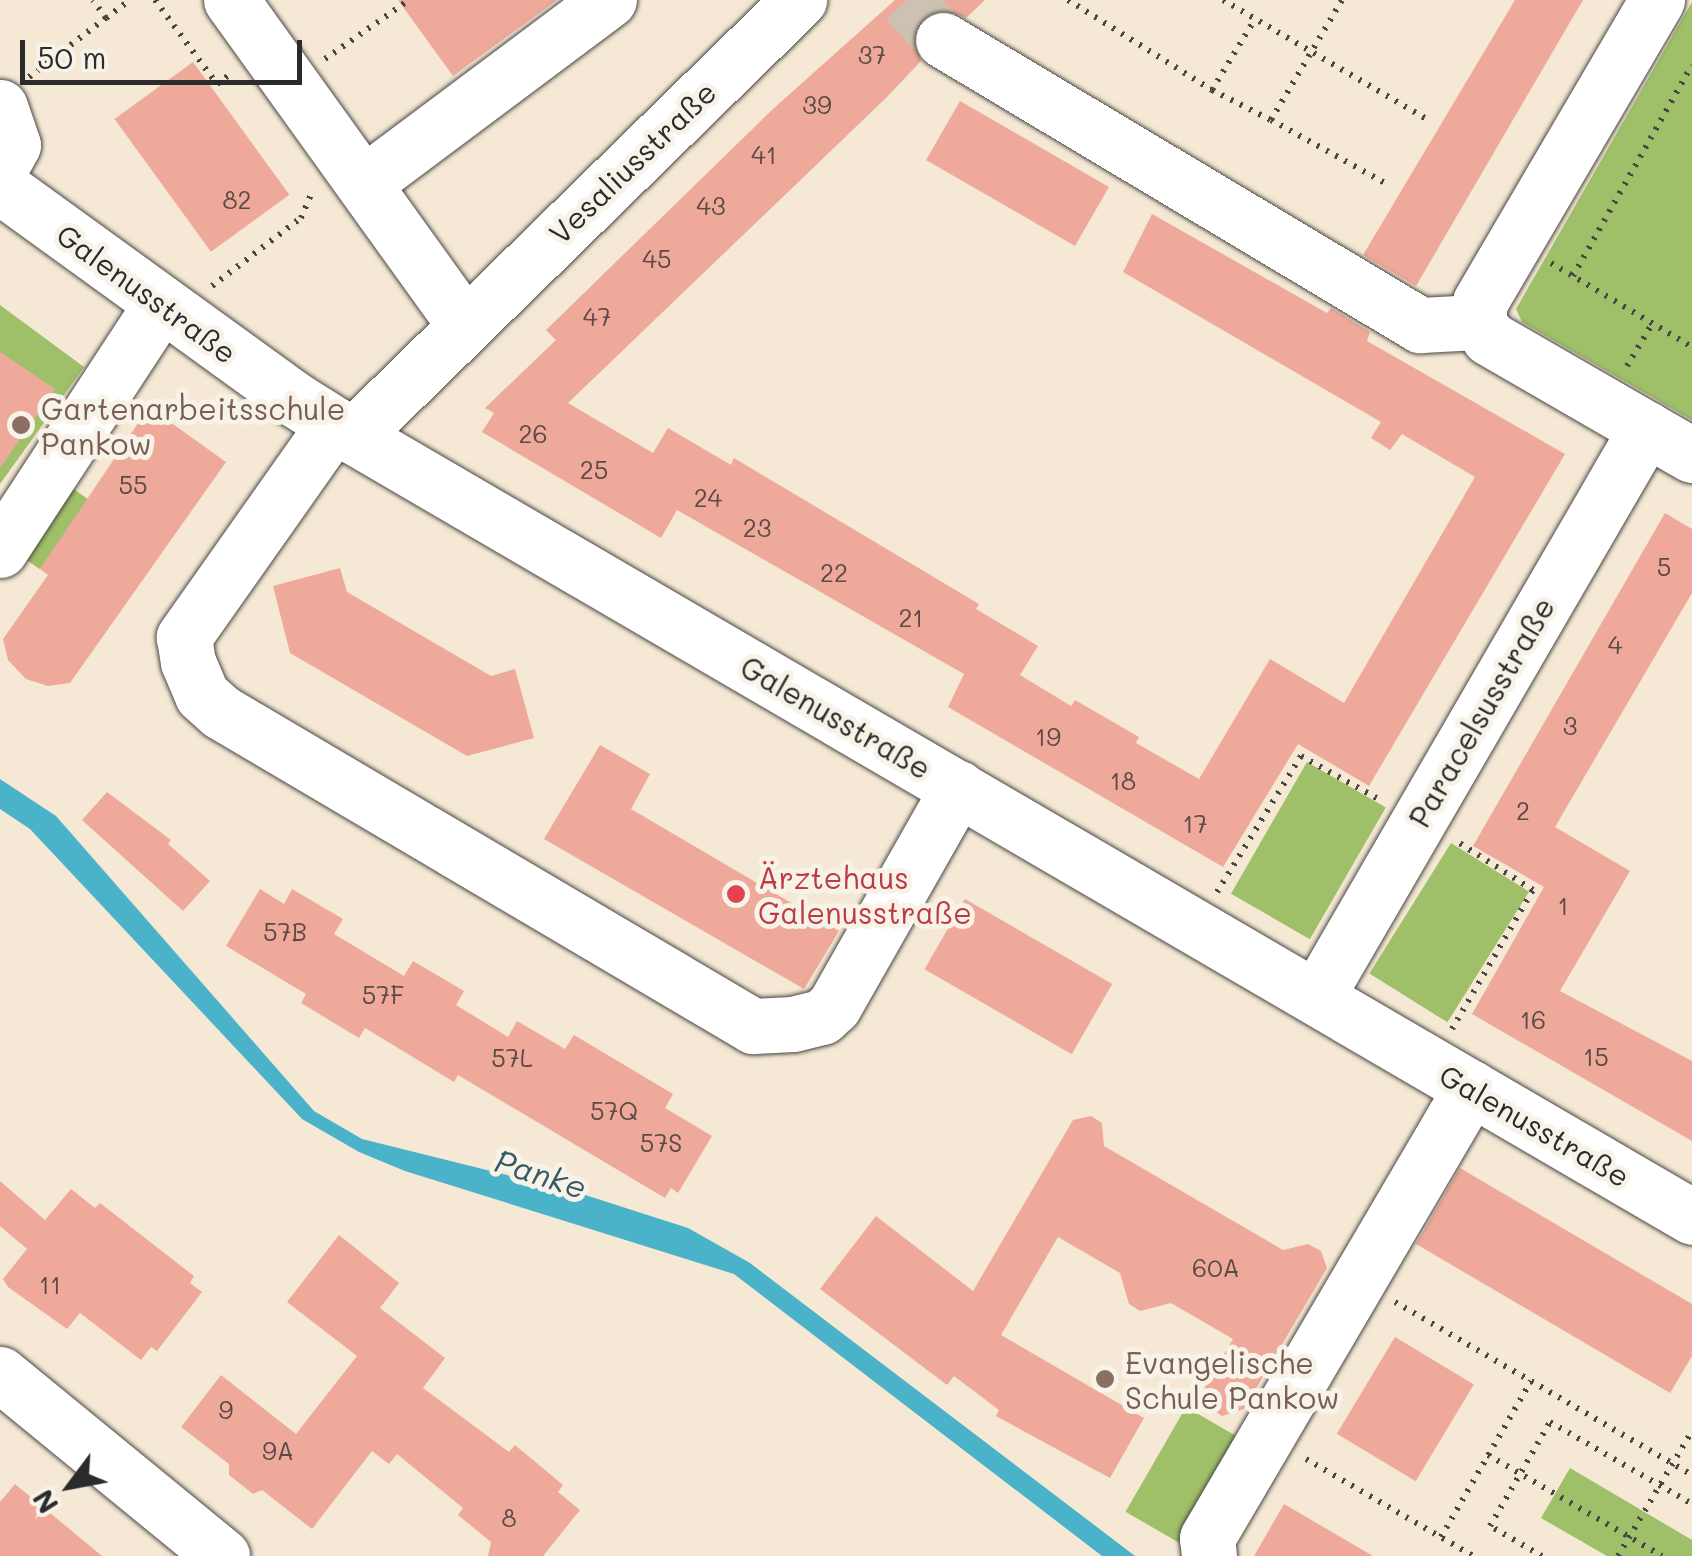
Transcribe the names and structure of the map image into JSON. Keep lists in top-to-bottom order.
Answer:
{
  "streets": {
    "street": ["Vesaliusstraße", "Galenusstraße", "Paracelsusstraße"]
  },
  "crossings": [
    ["Vesaliusstraße", "Galenusstraße"],
    ["Galenusstraße", "Paracelsusstraße"]
  ],
  "water": ["Panke"],
  "places": ["Gartenarbeitsschule Pankow", "Ärztehaus Galenusstraße", "Evangelische Schule Pankow"],
  "house_numbers": [
    "37",
    "39",
    "41",
    "82",
    "43",
    "45",
    "47",
    "26",
    "25",
    "55",
    "24",
    "23",
    "5",
    "22",
    "21",
    "4",
    "3",
    "19",
    "18",
    "2",
    "17",
    "1",
    "57B",
    "57F",
    "16",
    "15",
    "57L",
    "57Q",
    "57S",
    "60A",
    "11",
    "9",
    "9A",
    "8"
  ],
  "scale_bar": "50 m",
  "north": "bottom left"
}
